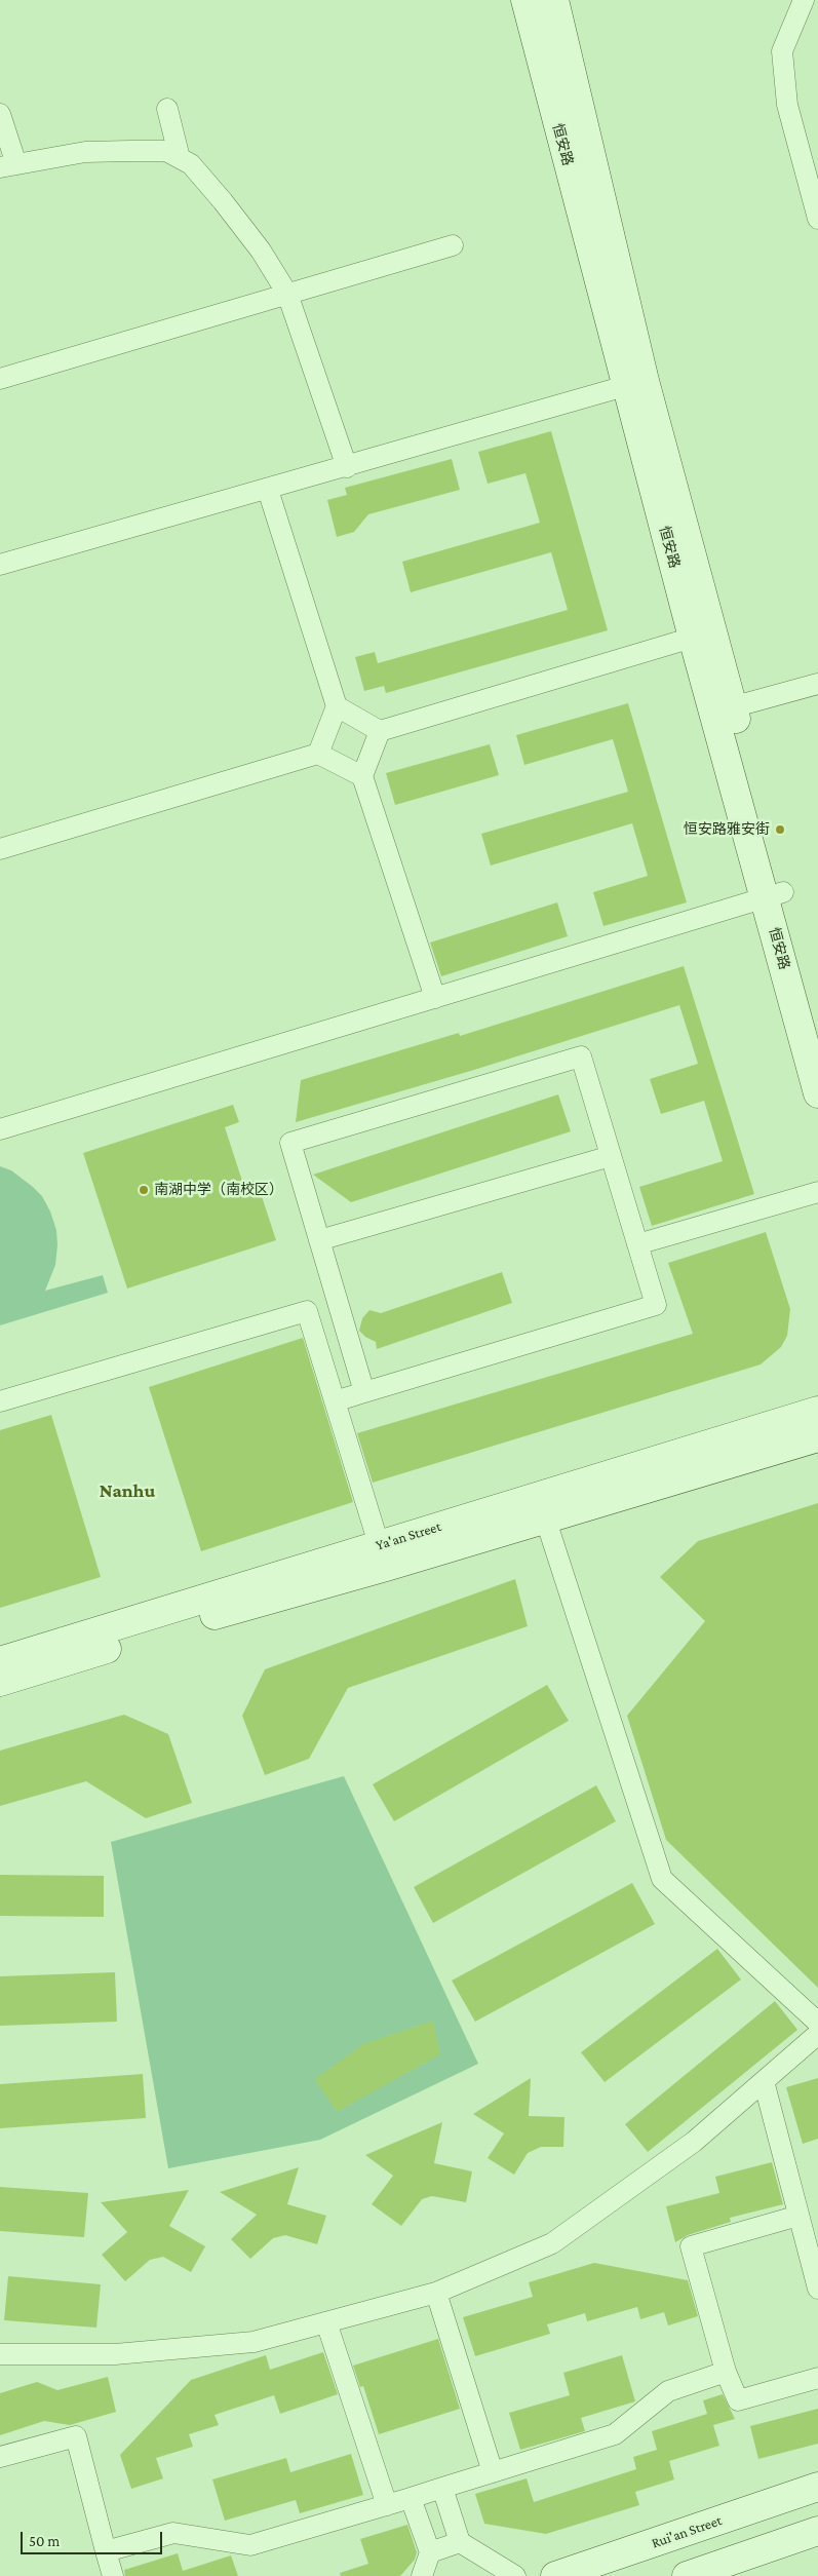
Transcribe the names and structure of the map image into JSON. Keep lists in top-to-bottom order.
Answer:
{
  "streets": {
    "main road": ["恒安路", "Ya'an Street", "Rui'an Street"]
  },
  "districts": ["Nanhu"],
  "places": ["恒安路雅安街", "南湖中学（南校区）"],
  "scale_bar": "50 m"
}
